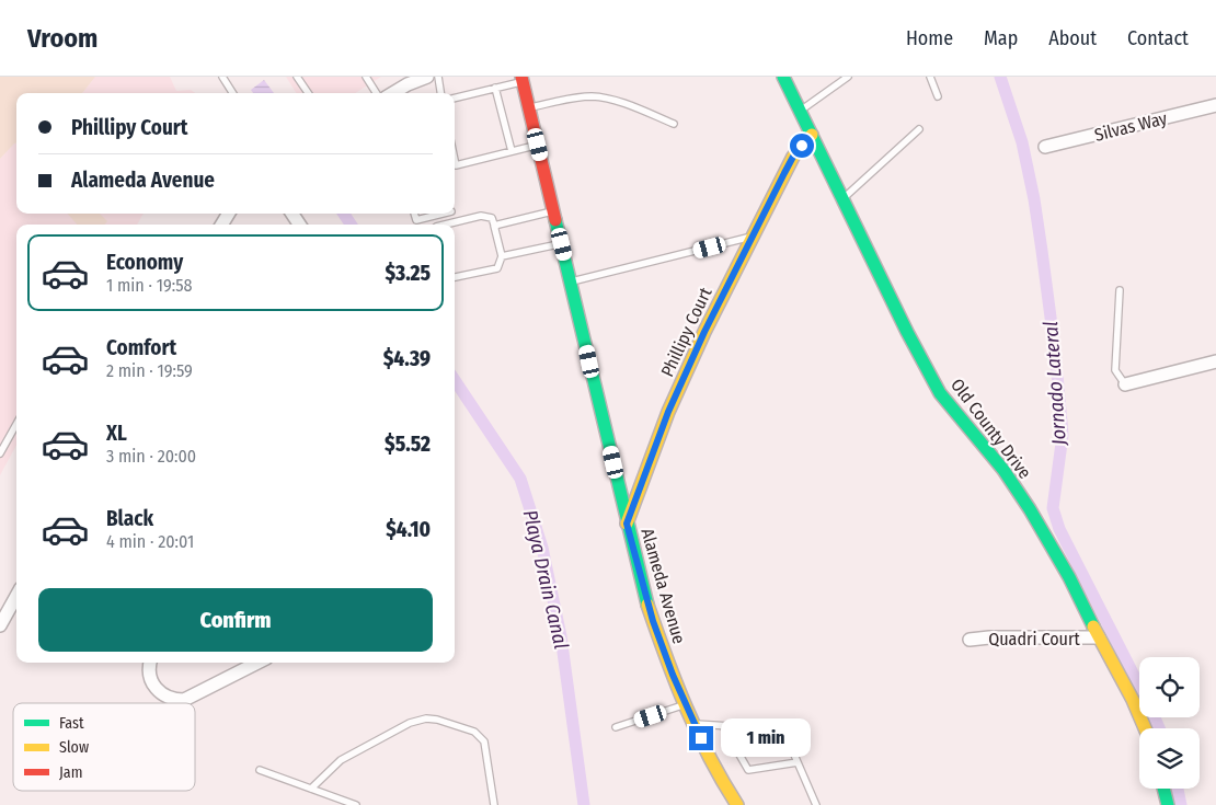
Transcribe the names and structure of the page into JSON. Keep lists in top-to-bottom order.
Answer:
{
  "streets": {
    "street": [
      "Silvas Way",
      "Phillipy Court",
      "Old County Drive",
      "Alameda Avenue",
      "Quadri Court"
    ]
  },
  "crossings": [
    ["Phillipy Court", "Old County Drive"],
    ["Phillipy Court", "Alameda Avenue"],
    ["Old County Drive", "Quadri Court"]
  ],
  "water": ["Jornado Lateral", "Playa Drain Canal"],
  "legend": ["Fast", "Slow", "Jam"],
  "page": {
    "header": "Vroom",
    "nav": [
      "Home",
      "Map",
      "About",
      "Contact"
    ],
    "banner": ["Phillipy Court", "Alameda Avenue"],
    "list": [
      {
        "name": "Economy",
        "note": "1 min · 19:58",
        "value": "$3.25"
      },
      {
        "name": "Comfort",
        "note": "2 min · 19:59",
        "value": "$4.39"
      },
      {
        "name": "XL",
        "note": "3 min · 20:00",
        "value": "$5.52"
      },
      {
        "name": "Black",
        "note": "4 min · 20:01",
        "value": "$4.10"
      }
    ],
    "buttons": "Confirm",
    "bubble": "1 min"
  }
}
